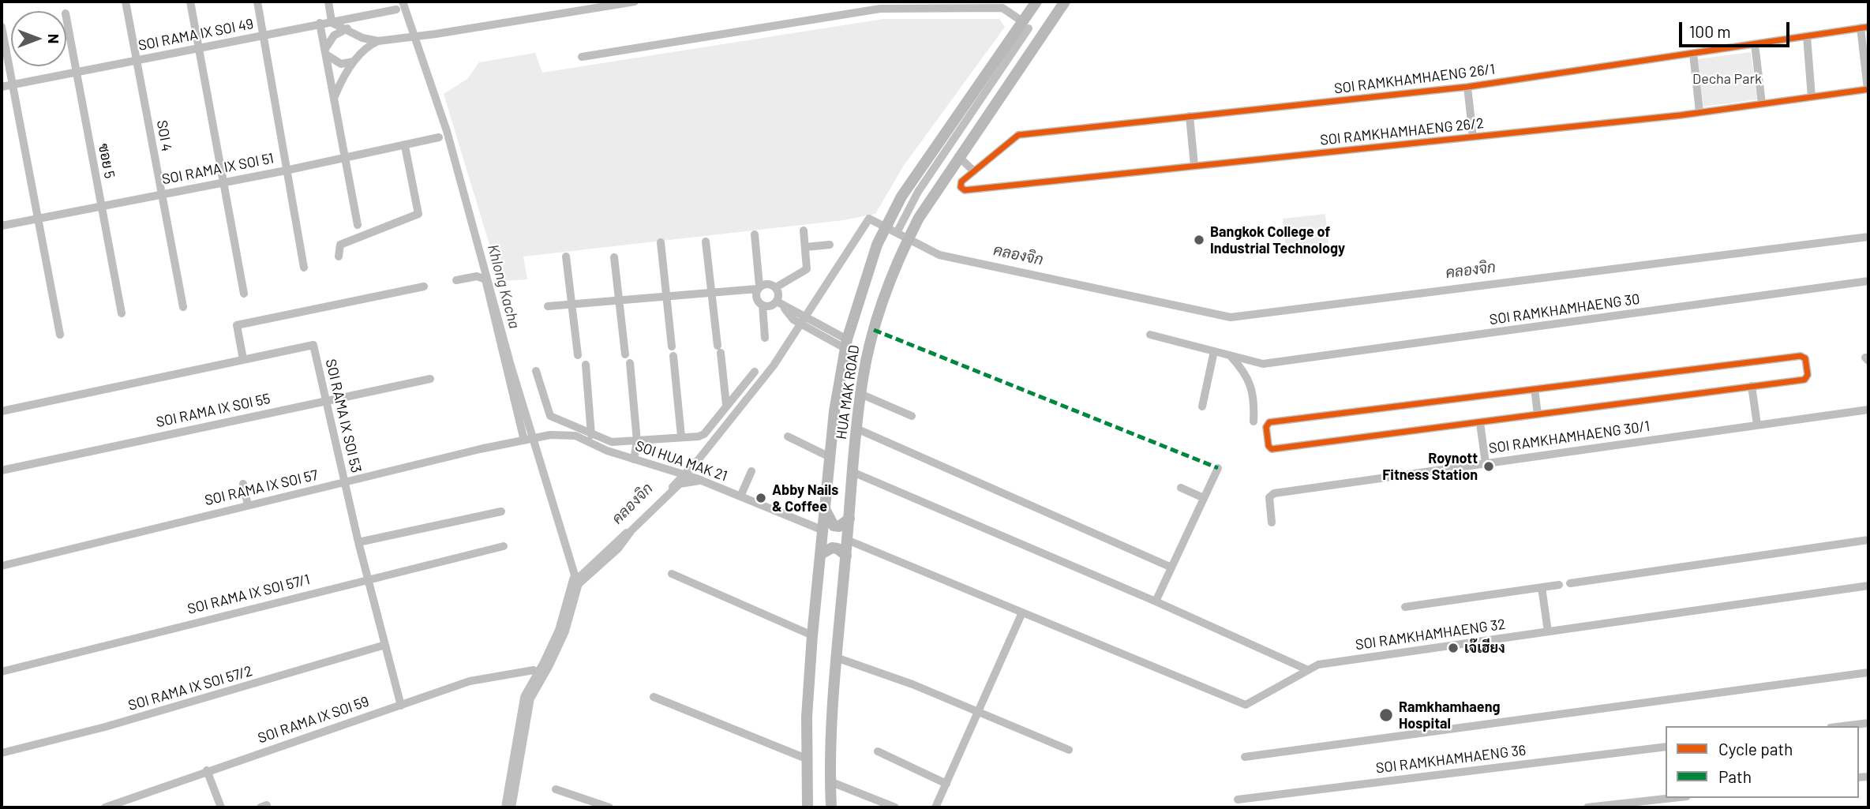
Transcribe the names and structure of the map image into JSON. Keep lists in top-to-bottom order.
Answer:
{
  "streets": {
    "main road": ["HUA MAK ROAD"],
    "street": [
      "SOI RAMA IX SOI 49",
      "SOI RAMKHAMHAENG 26/1",
      "SOI RAMKHAMHAENG 26/2",
      "SOI 4",
      "ซอย 5",
      "SOI RAMA IX SOI 51",
      "SOI RAMKHAMHAENG 30",
      "SOI RAMA IX SOI 55",
      "SOI RAMA IX SOI 53",
      "SOI RAMKHAMHAENG 30/1",
      "SOI HUA MAK 21",
      "SOI RAMA IX SOI 57",
      "SOI RAMA IX SOI 57/1",
      "SOI RAMKHAMHAENG 32",
      "SOI RAMA IX SOI 57/2",
      "SOI RAMA IX SOI 59",
      "SOI RAMKHAMHAENG 36"
    ]
  },
  "crossings": [
    ["SOI RAMA IX SOI 49", "SOI 4"],
    ["SOI RAMA IX SOI 49", "ซอย 5"],
    ["SOI RAMKHAMHAENG 26/1", "SOI RAMKHAMHAENG 26/2"],
    ["SOI 4", "SOI RAMA IX SOI 51"],
    ["ซอย 5", "SOI RAMA IX SOI 51"],
    ["HUA MAK ROAD", "SOI HUA MAK 21"],
    ["SOI RAMA IX SOI 55", "SOI RAMA IX SOI 53"],
    ["SOI RAMA IX SOI 53", "SOI RAMA IX SOI 57"],
    ["SOI RAMA IX SOI 53", "SOI RAMA IX SOI 57/1"],
    ["SOI RAMA IX SOI 53", "SOI RAMA IX SOI 57/2"],
    ["SOI RAMA IX SOI 53", "SOI RAMA IX SOI 59"],
    ["SOI HUA MAK 21", "SOI RAMA IX SOI 57"]
  ],
  "water": ["คลองจิก", "Khlong Kacha"],
  "parks": ["Decha Park"],
  "places": [
    "Bangkok College of Industrial Technology",
    "Roynott Fitness Station",
    "Abby Nails & Coffee",
    "เจ๊เฮียง",
    "Ramkhamhaeng Hospital"
  ],
  "legend": ["Cycle path", "Path"],
  "scale_bar": "100 m",
  "north": "right"
}
